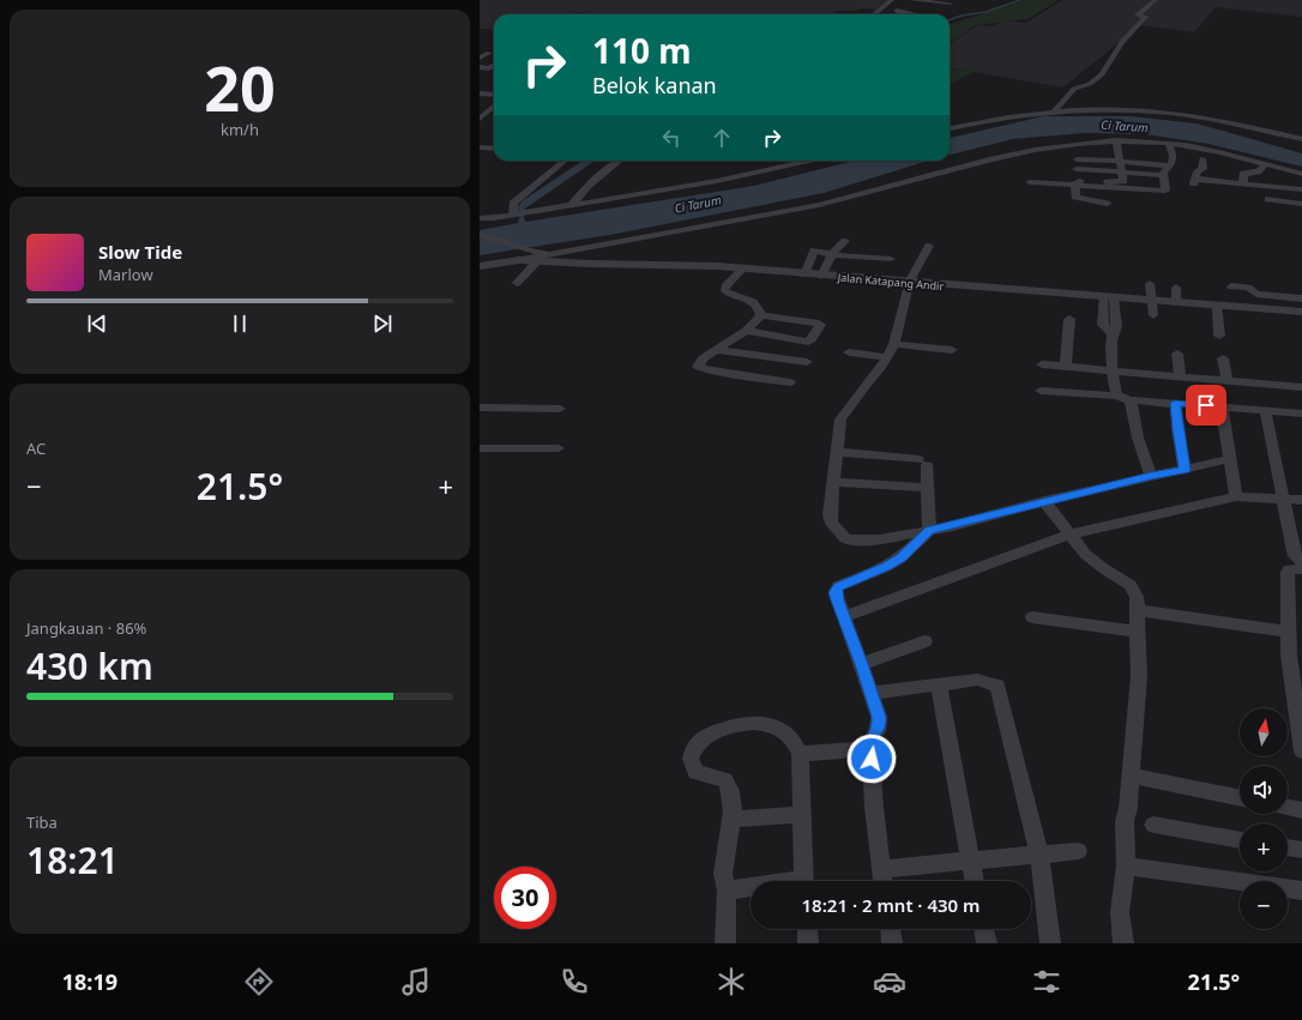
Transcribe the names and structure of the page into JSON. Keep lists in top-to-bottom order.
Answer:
{
  "streets": {
    "street": ["Jalan Katapang Andir"]
  },
  "water": ["Ci Tarum"],
  "north": "top",
  "page": {
    "tile": [
      ["20", "km/h"],
      "AC",
      ["Jangkauan · 86%", "430 km"],
      ["Tiba", "18:21"]
    ],
    "turn": ["110 m", "Belok kanan"],
    "song": ["Slow Tide", "Marlow"],
    "heat": ["−", "21.5°", "+"],
    "map_buttons": ["+", "−"],
    "limit": "30",
    "trip": "18:21 · 2 mnt · 430 m",
    "tabs": ["18:19", "21.5°"]
  }
}
